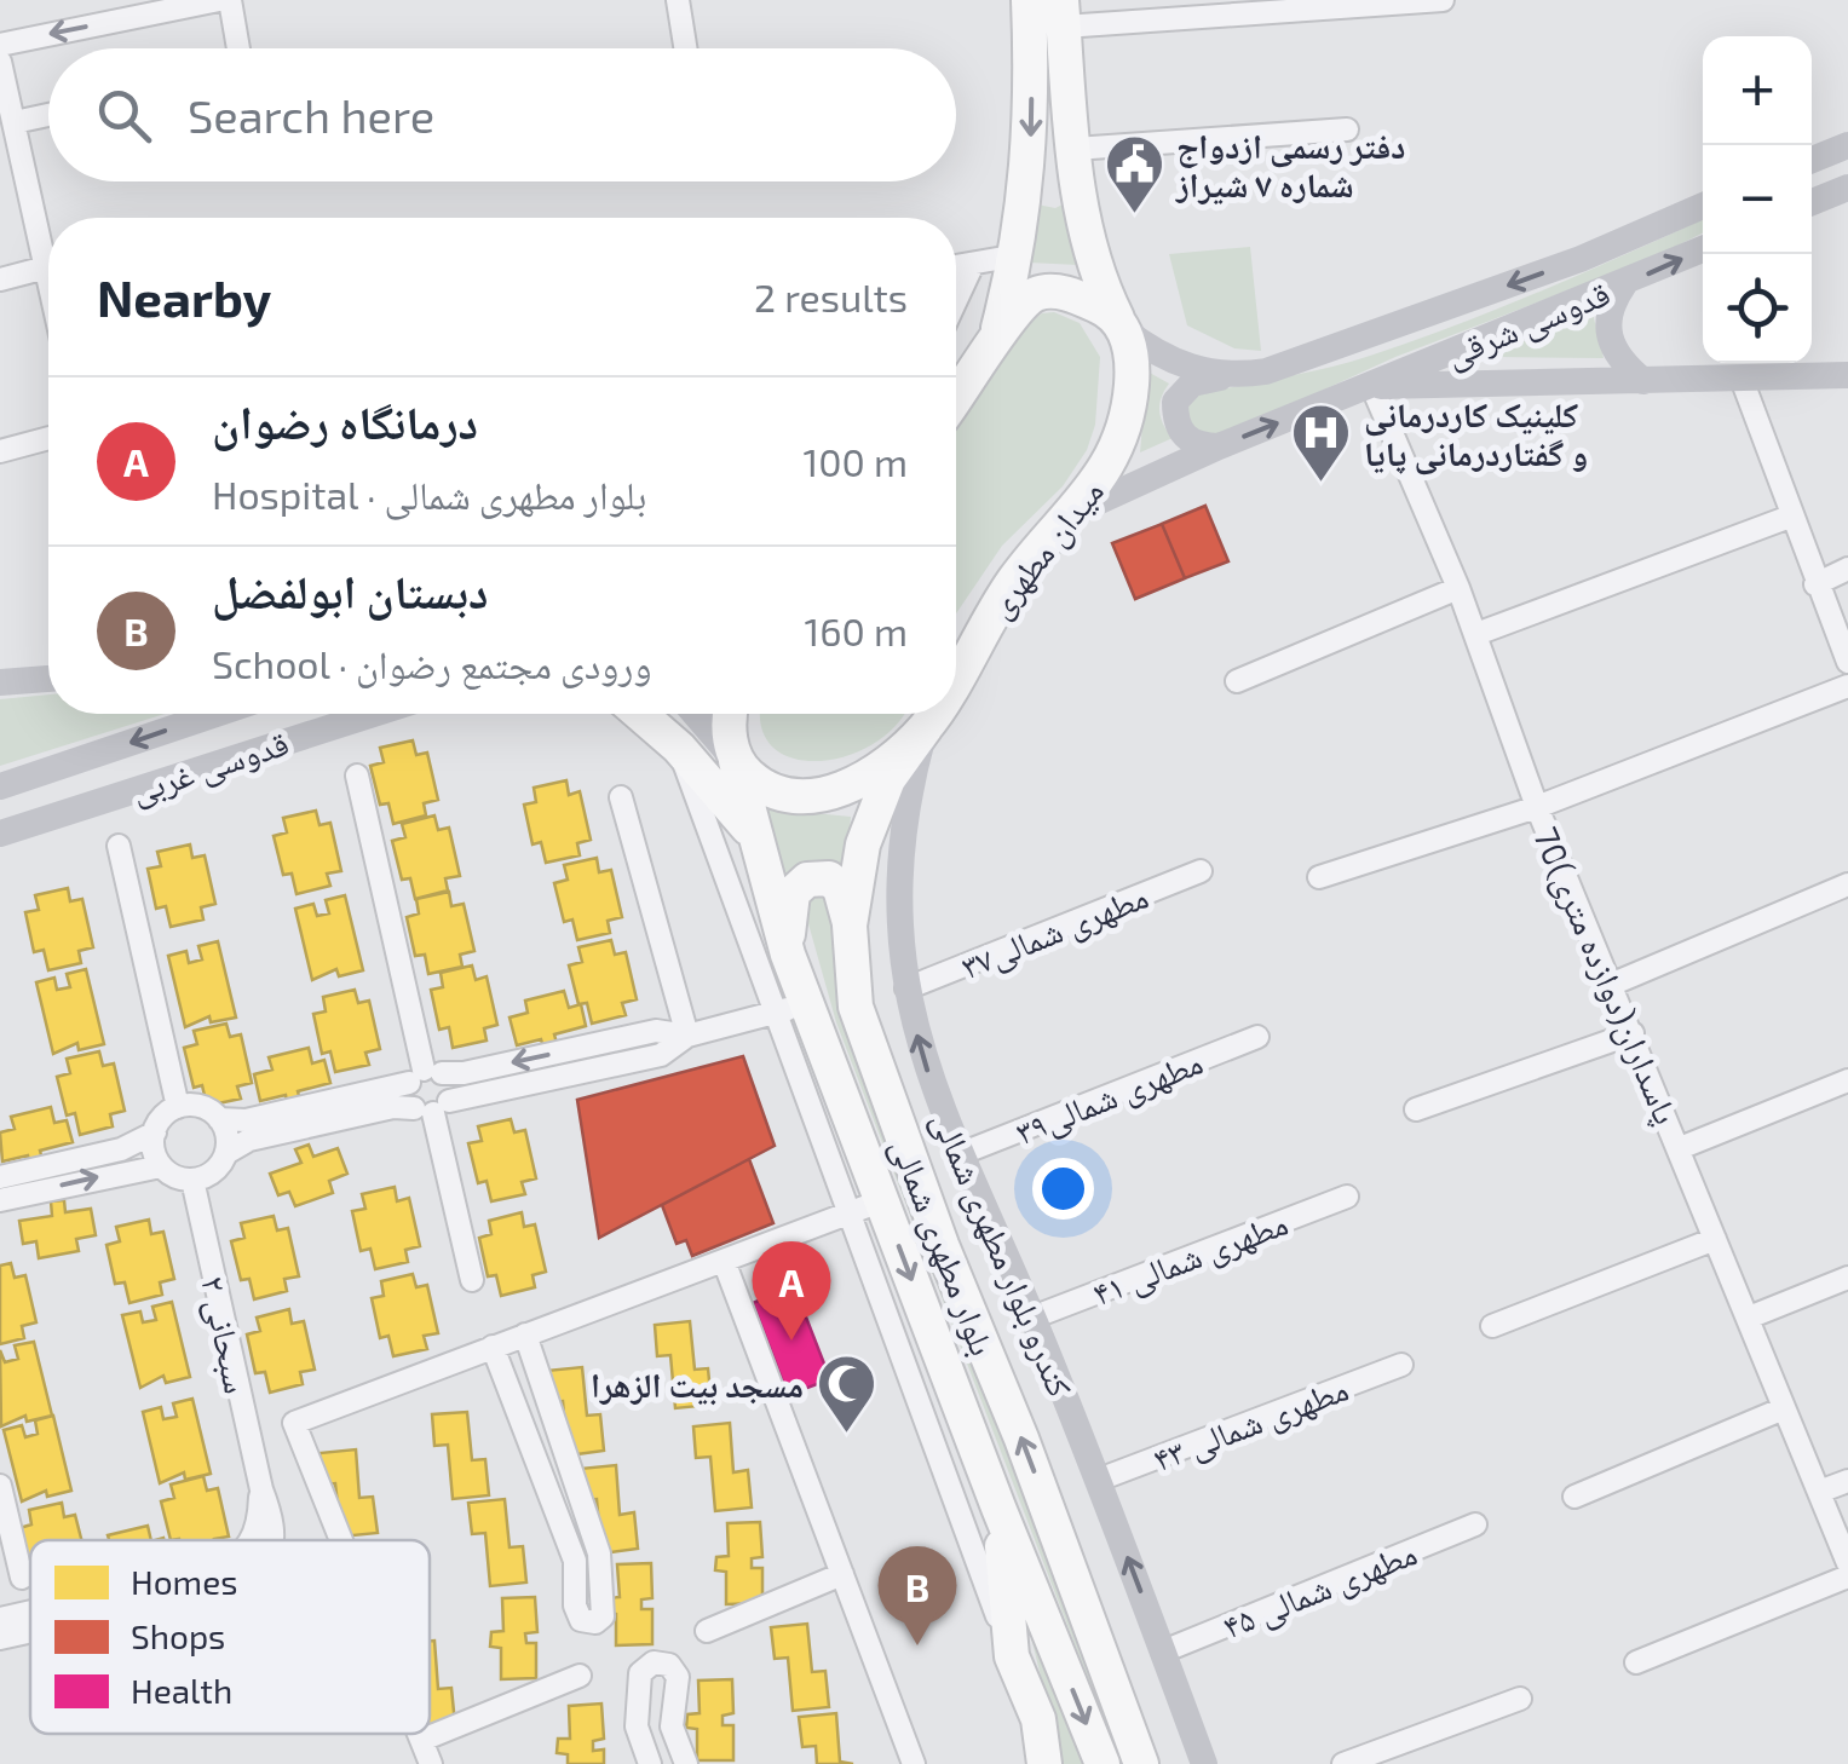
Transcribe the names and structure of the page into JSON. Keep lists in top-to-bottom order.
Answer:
{
  "streets": {
    "main road": [
      "قدوسی شرقی",
      "میدان مطهری",
      "قدوسی غربی",
      "بلوار مطهری شمالی",
      "کندرو بلوار مطهری شمالی"
    ],
    "street": [
      "مطهرى شمالى۳۷",
      "70پاسداران(دوازده متری)",
      "مطهرى شمالى۳۹",
      "۴۱ مطهرى شمالى",
      "سبحانی ۲",
      "مطهرى شمالى ۴۳",
      "مطهرى شمالى ۴۵"
    ]
  },
  "crossings": [
    ["قدوسی شرقی", "میدان مطهری"],
    ["قدوسی شرقی", "70پاسداران(دوازده متری)"],
    ["میدان مطهری", "بلوار مطهری شمالی"],
    ["میدان مطهری", "کندرو بلوار مطهری شمالی"],
    ["مطهرى شمالى۳۷", "کندرو بلوار مطهری شمالی"],
    ["مطهرى شمالى۳۹", "کندرو بلوار مطهری شمالی"],
    ["بلوار مطهری شمالی", "کندرو بلوار مطهری شمالی"],
    ["کندرو بلوار مطهری شمالی", "۴۱ مطهرى شمالى"],
    ["کندرو بلوار مطهری شمالی", "مطهرى شمالى ۴۳"],
    ["کندرو بلوار مطهری شمالی", "مطهرى شمالى ۴۵"]
  ],
  "places": {
    "public building": ["دفتر رسمی ازدواج شماره ۷ شیراز"],
    "hospital": ["کلینیک کاردرمانی و گفتاردرمانی پایا"],
    "mosque": ["مسجد بیت الزهرا"]
  },
  "legend": ["Homes", "Shops", "Health"],
  "page": {
    "map_buttons": ["+", "−"],
    "search": "Search here",
    "heading": ["Nearby", "2 results"],
    "list": [
      {
        "mark": "A",
        "name": "درمانگاه رضوان",
        "note": "Hospital · بلوار مطهری شمالی",
        "value": "100 m"
      },
      {
        "mark": "B",
        "name": "دبستان ابولفضل",
        "note": "School · ورودی مجتمع رضوان",
        "value": "160 m"
      }
    ],
    "pins": ["A", "B"]
  }
}
